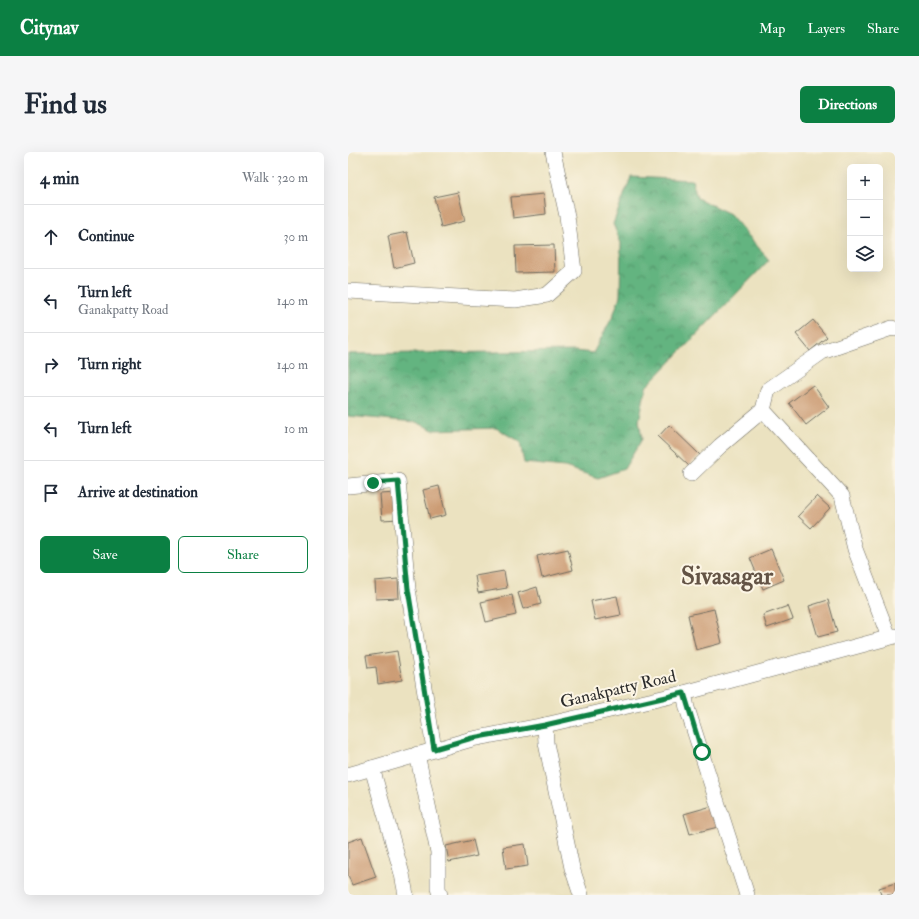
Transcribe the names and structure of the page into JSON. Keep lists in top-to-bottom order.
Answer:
{
  "streets": {
    "street": ["Ganakpatty Road"]
  },
  "districts": ["Sivasagar"],
  "page": {
    "header": "Citynav",
    "nav": ["Map", "Layers", "Share"],
    "buttons": [
      "Directions",
      ["Save", "Share"]
    ],
    "title": "Find us",
    "heading": ["4 min", "Walk · 320 m"],
    "map_buttons": ["+", "−"],
    "list": [
      ["Continue", "30 m"],
      ["Turn left", "Ganakpatty Road", "140 m"],
      ["Turn right", "140 m"],
      ["Turn left", "10 m"],
      "Arrive at destination"
    ]
  }
}
